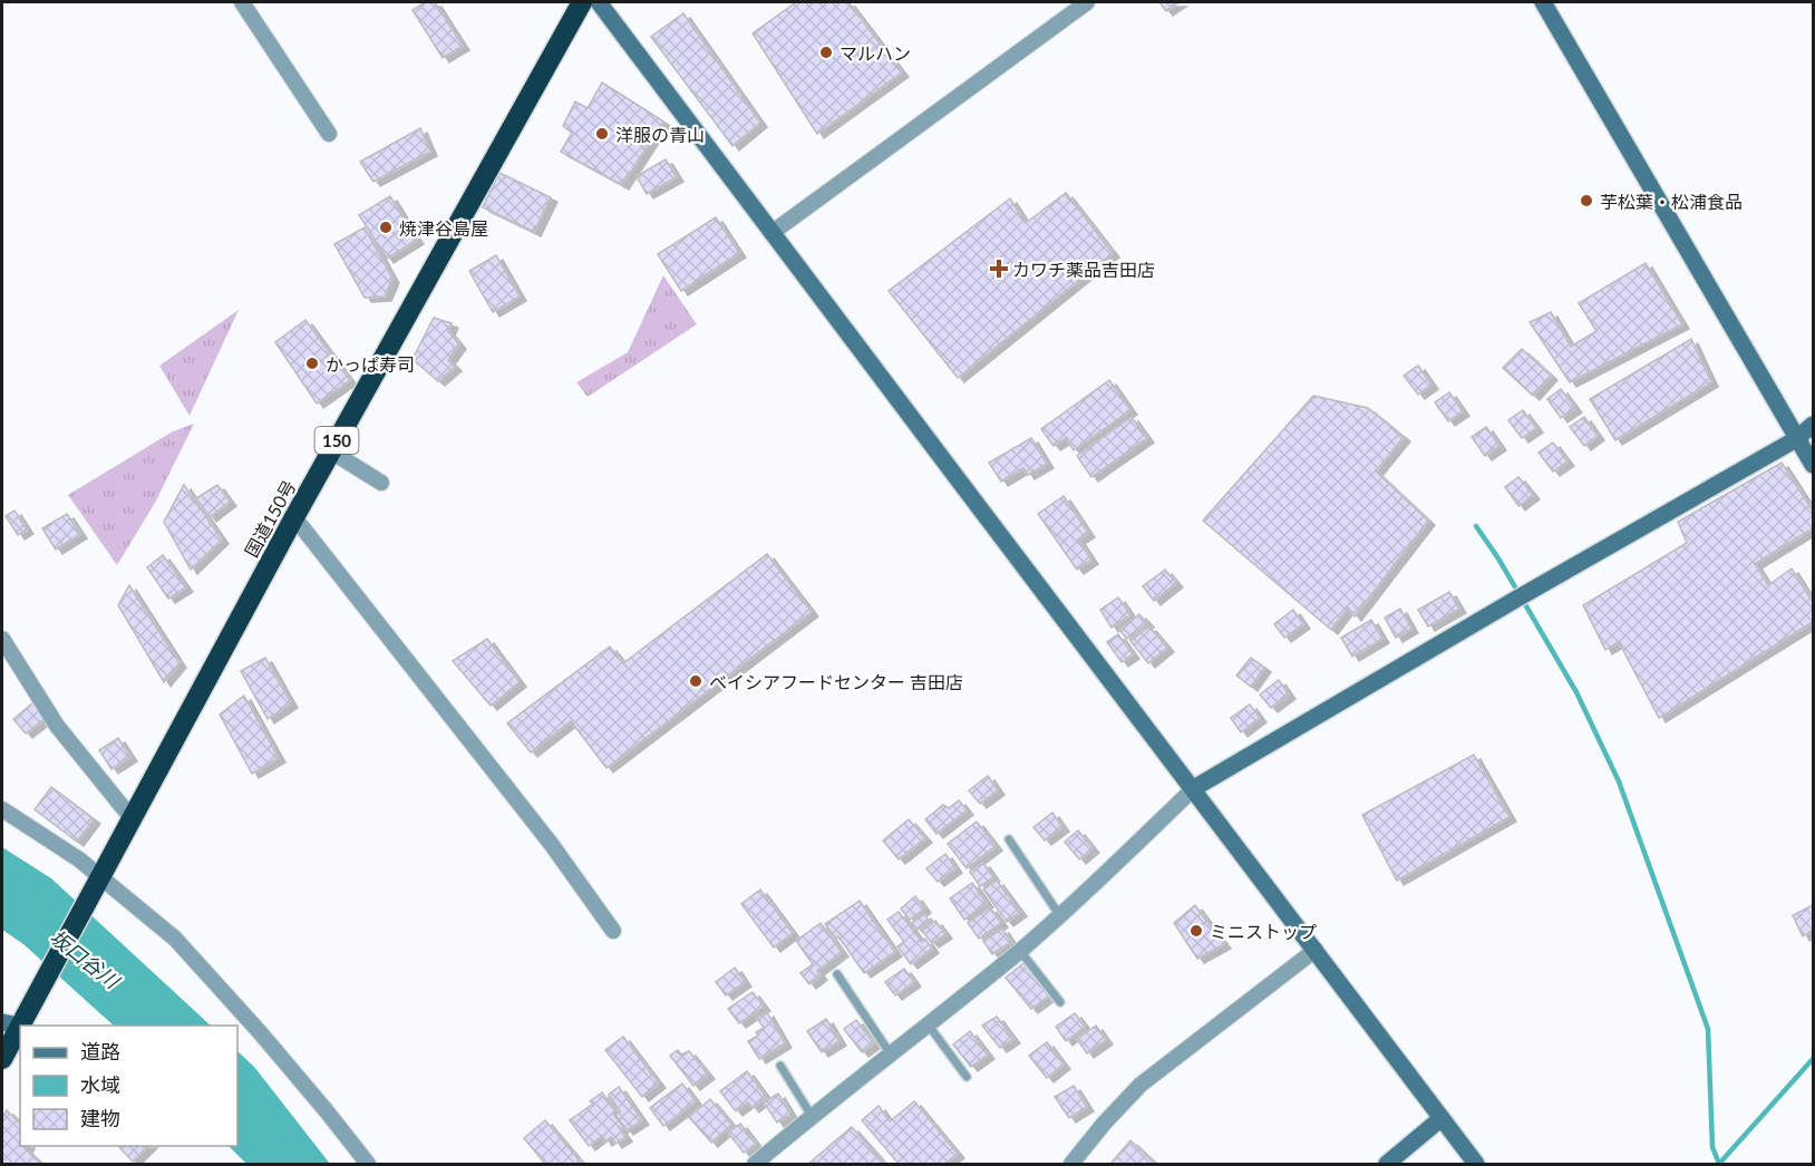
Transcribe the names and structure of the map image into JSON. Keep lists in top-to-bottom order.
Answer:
{
  "streets": {
    "highway": ["150", "国道150号"]
  },
  "water": ["坂口谷川"],
  "places": {
    "other": [
      "マルハン",
      "洋服の青山",
      "芋松葉・松浦食品",
      "焼津谷島屋",
      "かっぱ寿司",
      "ベイシアフードセンター 吉田店",
      "ミニストップ"
    ],
    "health": ["カワチ薬品吉田店"]
  },
  "legend": ["道路", "水域", "建物"]
}
